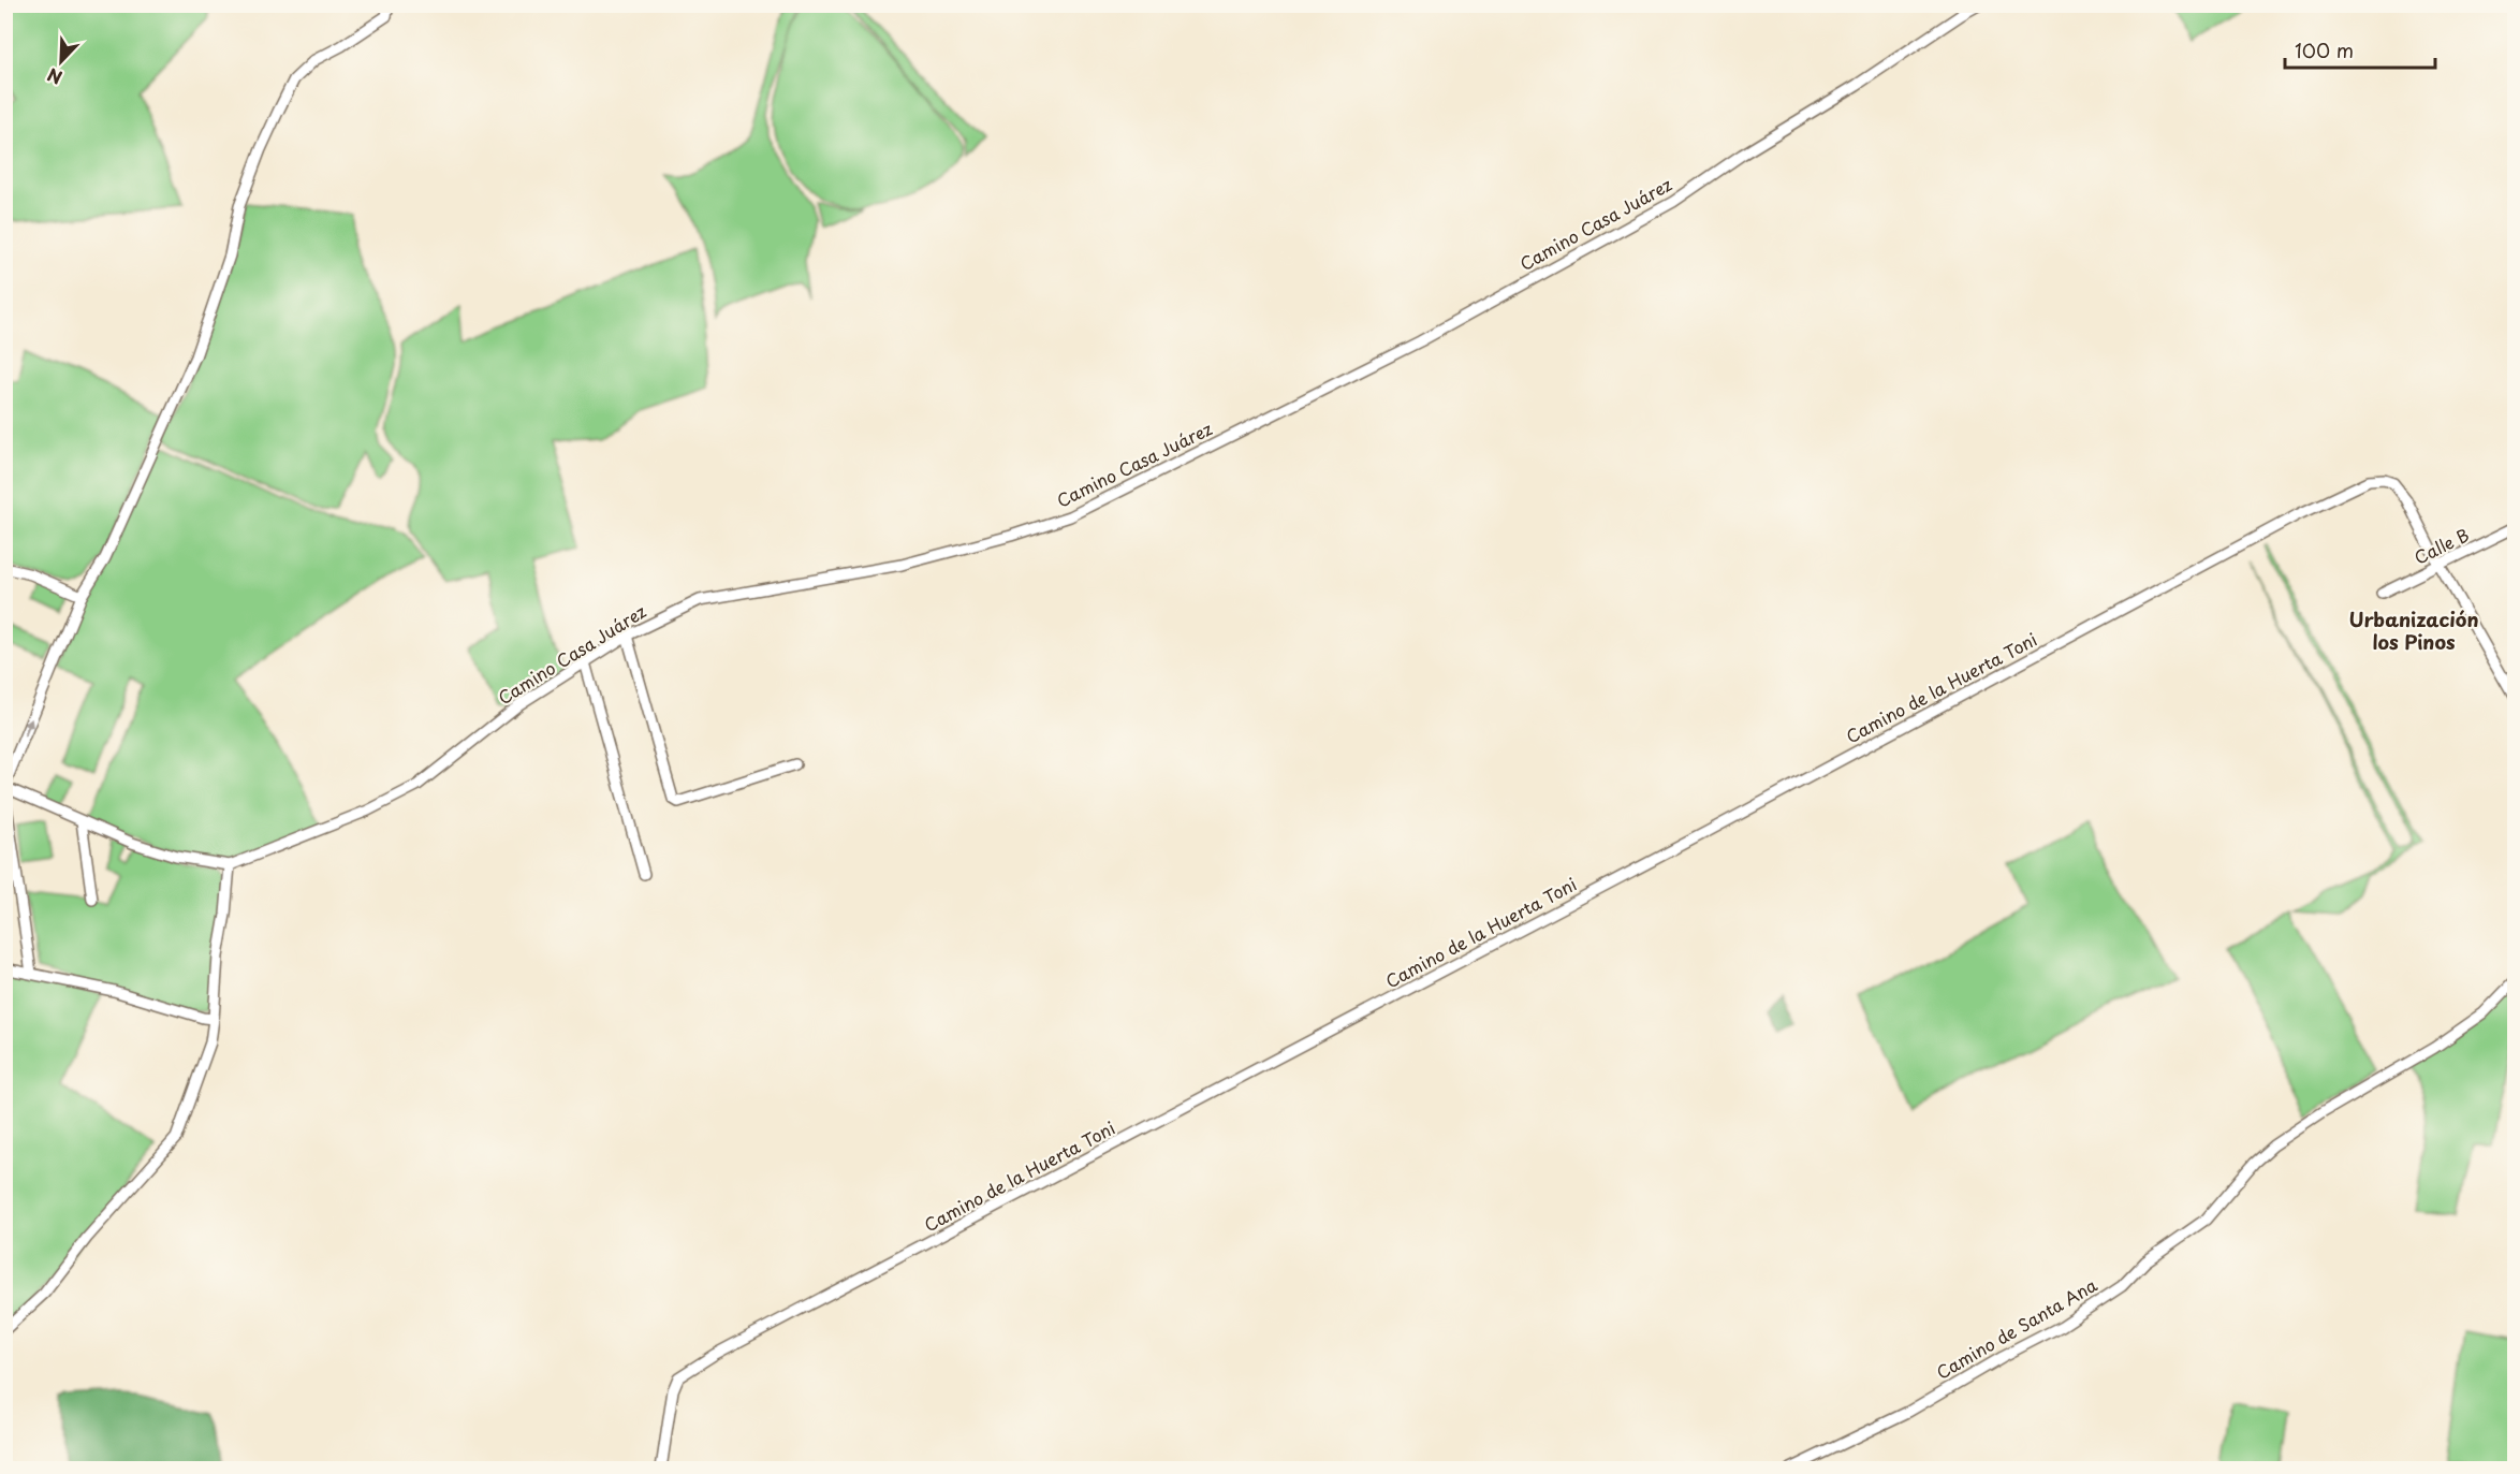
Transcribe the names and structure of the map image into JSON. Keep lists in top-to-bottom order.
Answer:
{
  "streets": {
    "street": [
      "Camino Casa Juárez",
      "Calle B",
      "Camino de la Huerta Toni",
      "Camino de Santa Ana"
    ]
  },
  "crossings": [
    ["Calle B", "Camino de la Huerta Toni"]
  ],
  "districts": ["Urbanización los Pinos"],
  "scale_bar": "100 m",
  "north": "bottom left"
}
